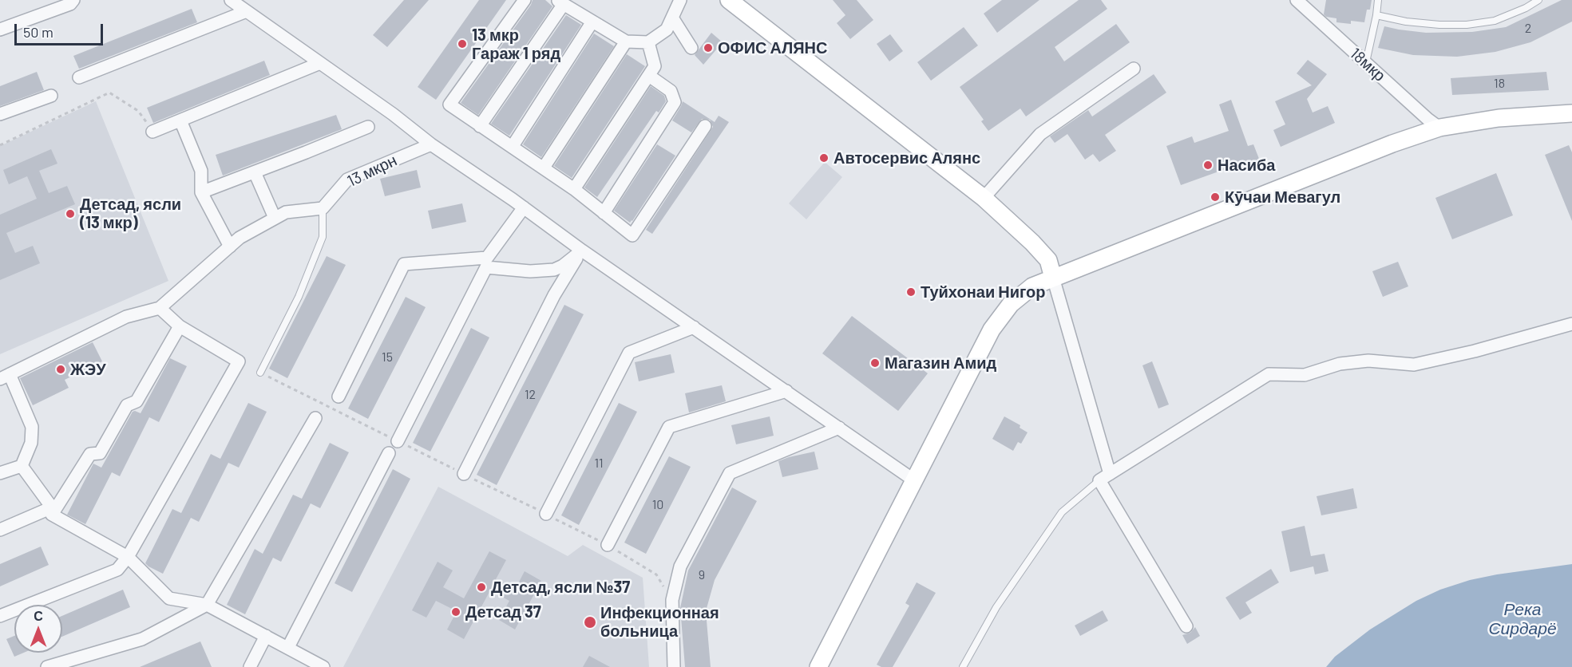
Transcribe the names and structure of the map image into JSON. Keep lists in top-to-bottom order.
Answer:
{
  "streets": {
    "street": ["18мкр", "13 мкрн"]
  },
  "water": ["Река Сирдарё"],
  "places": [
    "13 мкр Гараж 1 ряд",
    "ОФИС АЛЯНС",
    "Автосервис Алянс",
    "Насиба",
    "Кӯчаи Мевагул",
    "Детсад, ясли (13 мкр)",
    "Туйхонаи Нигор",
    "Магазин Амид",
    "ЖЭУ",
    "Детсад, ясли №37",
    "Детсад 37",
    "Инфекционная больница"
  ],
  "house_numbers": [
    "2",
    "18",
    "15",
    "12",
    "11",
    "10",
    "9"
  ],
  "scale_bar": "50 m",
  "north": "top"
}
